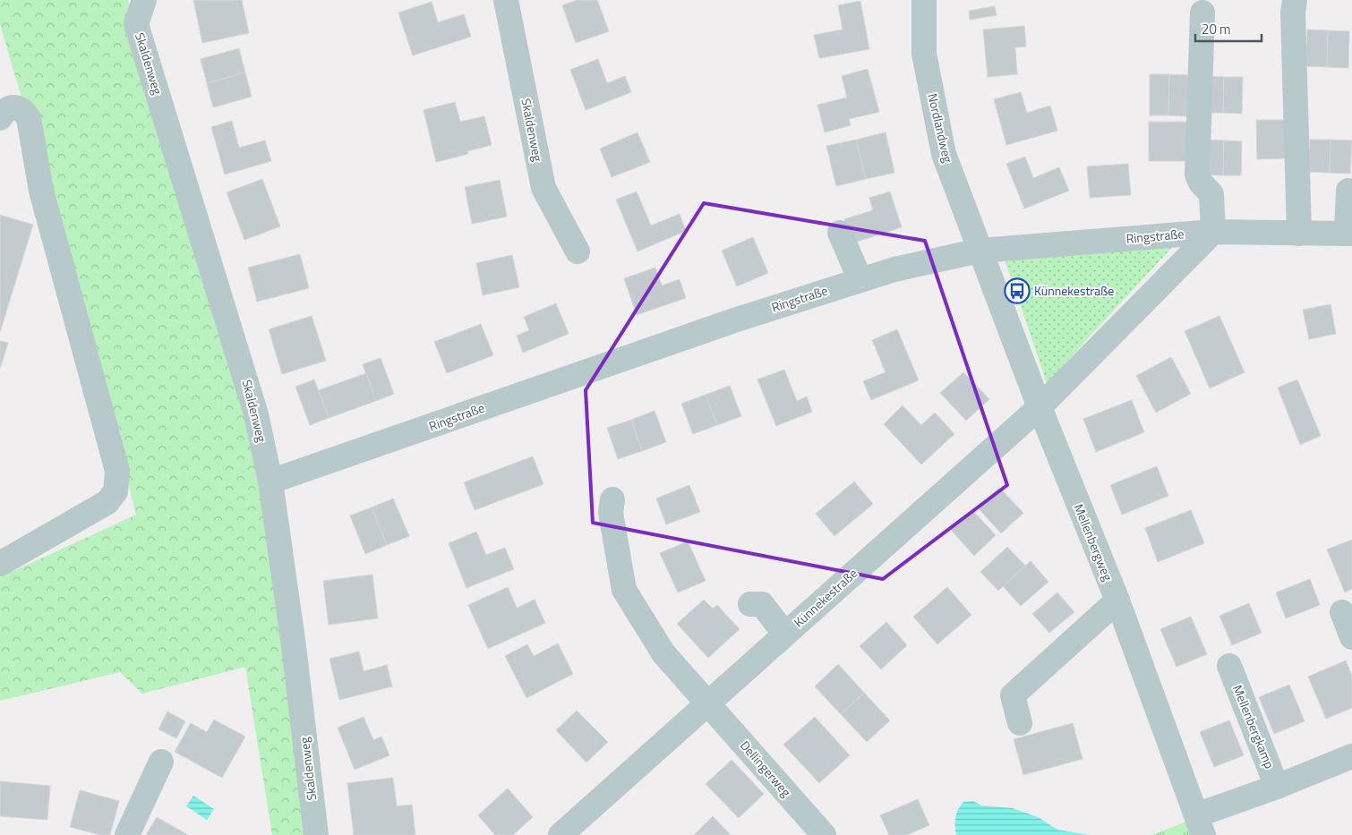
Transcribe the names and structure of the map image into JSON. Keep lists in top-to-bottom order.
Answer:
{
  "streets": {
    "street": [
      "Skaldenweg",
      "Nordlandweg",
      "Ringstraße",
      "Mellenbergweg",
      "Künnekestraße",
      "Mellenbergkamp",
      "Dellingerweg"
    ]
  },
  "crossings": [
    ["Skaldenweg", "Ringstraße"],
    ["Nordlandweg", "Ringstraße"],
    ["Nordlandweg", "Mellenbergweg"],
    ["Ringstraße", "Mellenbergweg"],
    ["Ringstraße", "Künnekestraße"],
    ["Mellenbergweg", "Künnekestraße"],
    ["Künnekestraße", "Dellingerweg"]
  ],
  "places": {
    "bus stop": ["Künnekestraße"]
  },
  "scale_bar": "20 m"
}
